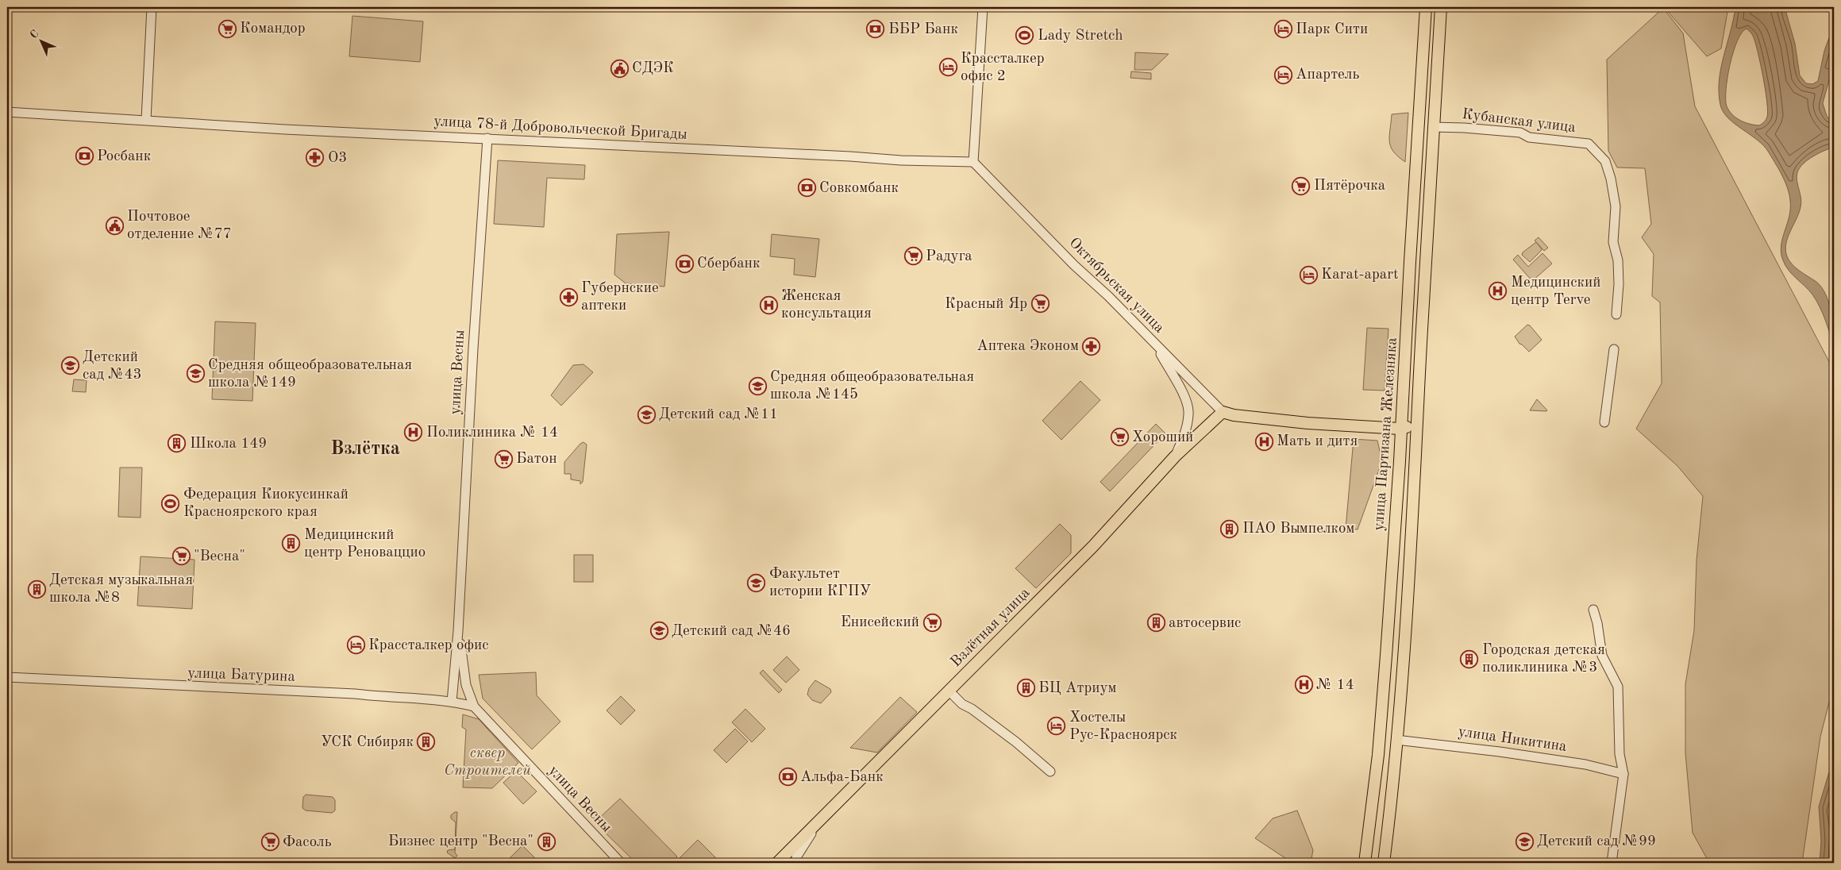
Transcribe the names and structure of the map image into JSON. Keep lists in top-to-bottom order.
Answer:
{
  "streets": {
    "main road": ["улица Партизана Железняка", "Взлётная улица"],
    "street": [
      "Кубанская улица",
      "улица 78-й Добровольческой Бригады",
      "Октябрьская улица",
      "улица Весны",
      "улица Батурина",
      "улица Никитина"
    ]
  },
  "crossings": [
    ["Кубанская улица", "улица Партизана Железняка"],
    ["улица 78-й Добровольческой Бригады", "Октябрьская улица"],
    ["улица 78-й Добровольческой Бригады", "улица Весны"],
    ["Октябрьская улица", "Взлётная улица"],
    ["улица Весны", "улица Батурина"],
    ["улица Партизана Железняка", "улица Никитина"]
  ],
  "districts": ["Взлётка"],
  "parks": ["сквер Строителей"],
  "places": {
    "supermarket": [
      "Командор",
      "Пятёрочка",
      "Радуга",
      "Красный Яр",
      "Хороший",
      "Батон",
      "\"Весна\"",
      "Енисейский",
      "Фасоль"
    ],
    "bank": [
      "ББР Банк",
      "Росбанк",
      "Совкомбанк",
      "Сбербанк",
      "Альфа-Банк"
    ],
    "hotel": [
      "Парк Сити",
      "Крассталкер офис 2",
      "Апартель",
      "Karat-apart",
      "Крассталкер офис",
      "Хостелы Рус-Красноярск"
    ],
    "sports": ["Lady Stretch", "Федерация Киокусинкай Красноярского края"],
    "public building": ["СДЭК", "Почтовое отделение №77"],
    "pharmacy": ["O3", "Губернские аптеки", "Аптека Эконом"],
    "hospital": [
      "Медицинский центр Terve",
      "Женская консультация",
      "Поликлиника № 14",
      "Мать и дитя",
      "№ 14"
    ],
    "school or university": [
      "Детский сад №43",
      "Средняя общеобразовательная школа №149",
      "Средняя общеобразовательная школа №145",
      "Детский сад №11",
      "Факультет истории КГПУ",
      "Детский сад №46",
      "Детский сад №99"
    ],
    "building": [
      "Школа 149",
      "ПАО Вымпелком",
      "Медицинский центр Реноваццио",
      "Детская музыкальная школа №8",
      "автосервис",
      "Городская детская поликлиника №3",
      "БЦ Атриум",
      "УСК Сибиряк",
      "Бизнес центр \"Весна\""
    ]
  },
  "north": "top left"
}
